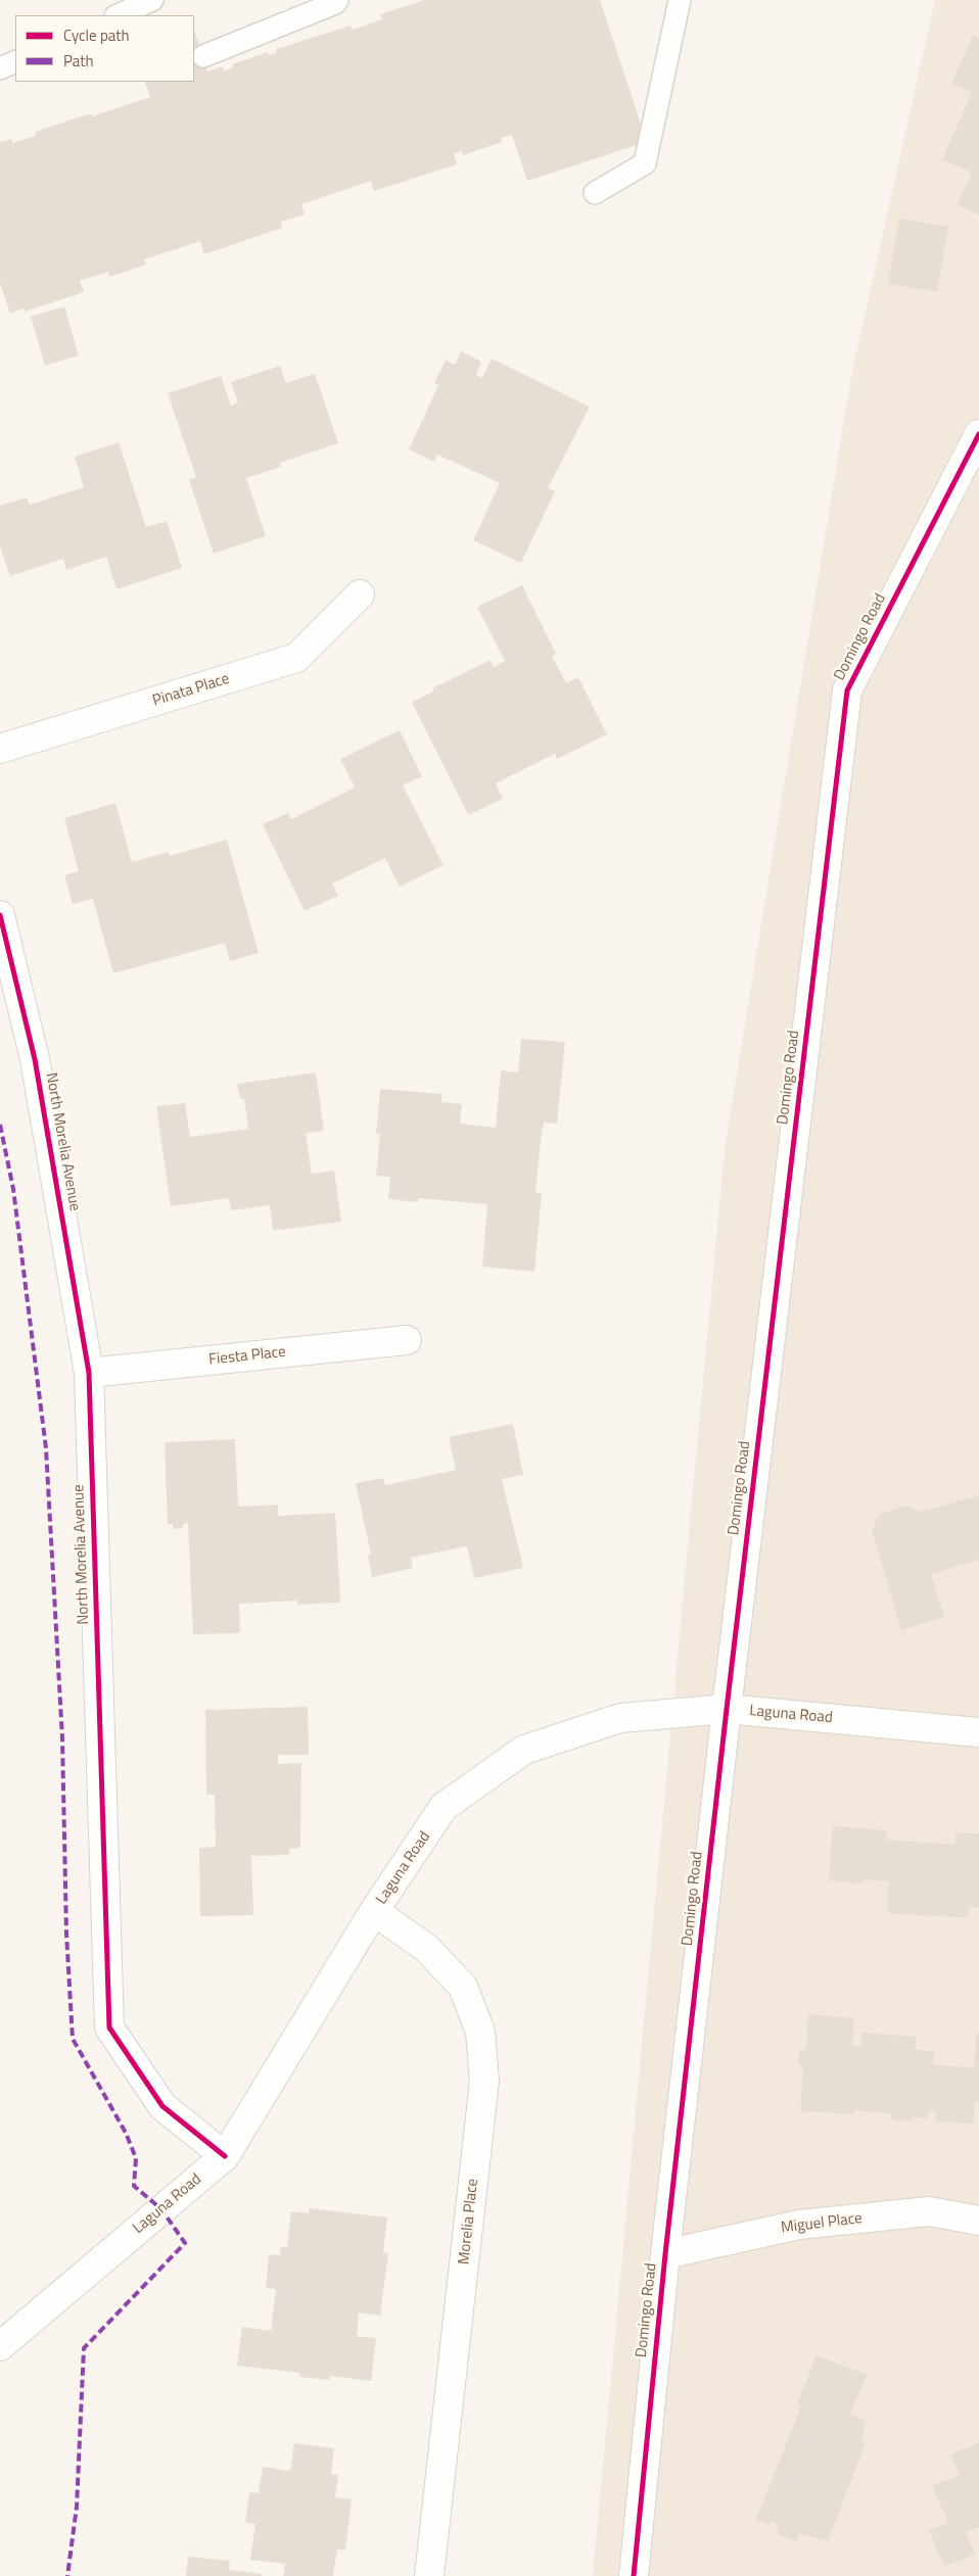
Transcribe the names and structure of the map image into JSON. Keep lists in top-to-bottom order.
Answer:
{
  "streets": {
    "street": [
      "Domingo Road",
      "Pinata Place",
      "North Morelia Avenue",
      "Fiesta Place",
      "Laguna Road",
      "Morelia Place",
      "Miguel Place"
    ]
  },
  "crossings": [
    ["Domingo Road", "Laguna Road"],
    ["Domingo Road", "Miguel Place"],
    ["North Morelia Avenue", "Fiesta Place"],
    ["North Morelia Avenue", "Laguna Road"],
    ["Laguna Road", "Morelia Place"]
  ],
  "legend": ["Cycle path", "Path"]
}
